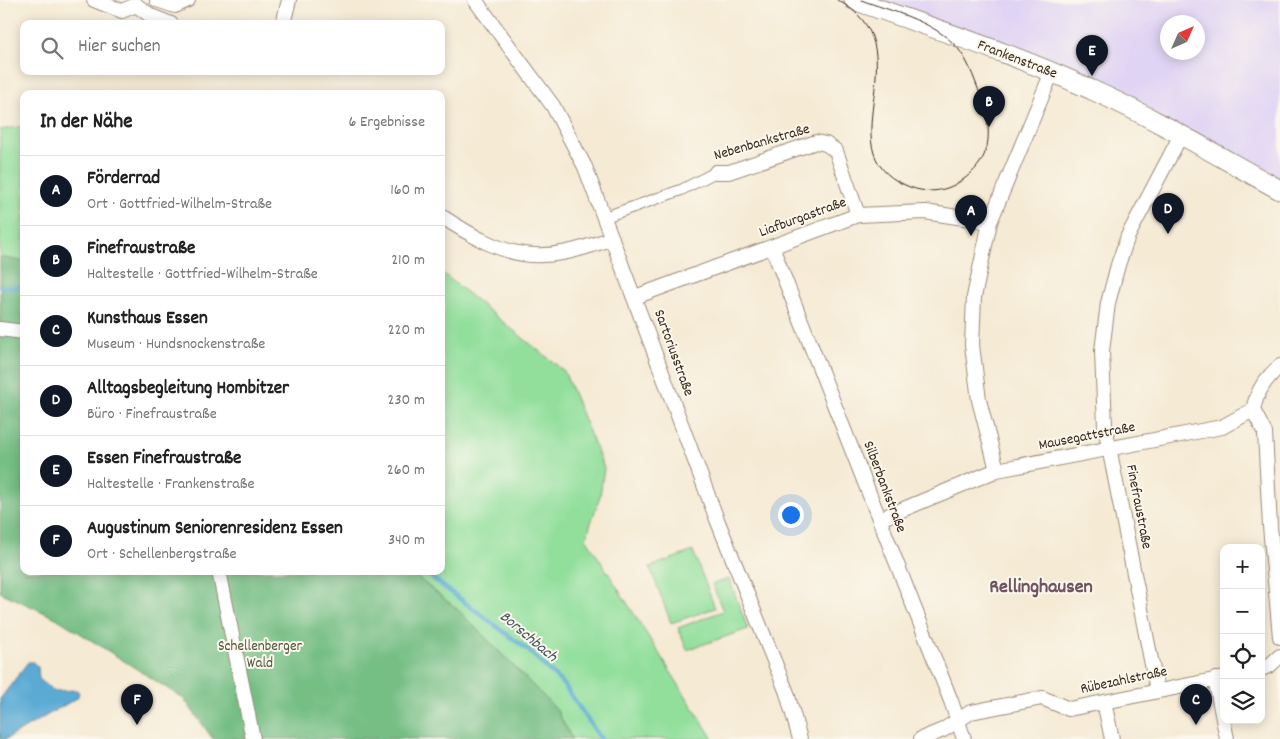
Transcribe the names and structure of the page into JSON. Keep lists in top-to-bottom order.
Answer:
{
  "streets": {
    "main road": ["Frankenstraße"],
    "street": [
      "Nebenbankstraße",
      "Liafburgastraße",
      "Sartoriusstraße",
      "Mausegattstraße",
      "Silberbankstraße",
      "Finefraustraße",
      "Rübezahlstraße"
    ]
  },
  "crossings": [
    ["Frankenstraße", "Finefraustraße"],
    ["Nebenbankstraße", "Liafburgastraße"],
    ["Nebenbankstraße", "Sartoriusstraße"],
    ["Liafburgastraße", "Sartoriusstraße"],
    ["Liafburgastraße", "Silberbankstraße"],
    ["Mausegattstraße", "Silberbankstraße"],
    ["Mausegattstraße", "Finefraustraße"],
    ["Silberbankstraße", "Rübezahlstraße"],
    ["Finefraustraße", "Rübezahlstraße"]
  ],
  "districts": ["Rellinghausen"],
  "water": ["Borschbach"],
  "parks": ["Schellenberger Wald"],
  "north": "top right",
  "page": {
    "search": "Hier suchen",
    "pins": [
      "E",
      "B",
      "D",
      "A",
      "C",
      "F"
    ],
    "heading": ["In der Nähe", "6 Ergebnisse"],
    "list": [
      {
        "mark": "A",
        "name": "Förderrad",
        "note": "Ort · Gottfried-Wilhelm-Straße",
        "value": "160 m"
      },
      {
        "mark": "B",
        "name": "Finefraustraße",
        "note": "Haltestelle · Gottfried-Wilhelm-Straße",
        "value": "210 m"
      },
      {
        "mark": "C",
        "name": "Kunsthaus Essen",
        "note": "Museum · Hundsnockenstraße",
        "value": "220 m"
      },
      {
        "mark": "D",
        "name": "Alltagsbegleitung Hombitzer",
        "note": "Büro · Finefraustraße",
        "value": "230 m"
      },
      {
        "mark": "E",
        "name": "Essen Finefraustraße",
        "note": "Haltestelle · Frankenstraße",
        "value": "260 m"
      },
      {
        "mark": "F",
        "name": "Augustinum Seniorenresidenz Essen",
        "note": "Ort · Schellenbergstraße",
        "value": "340 m"
      }
    ],
    "map_buttons": ["+", "−"]
  }
}
